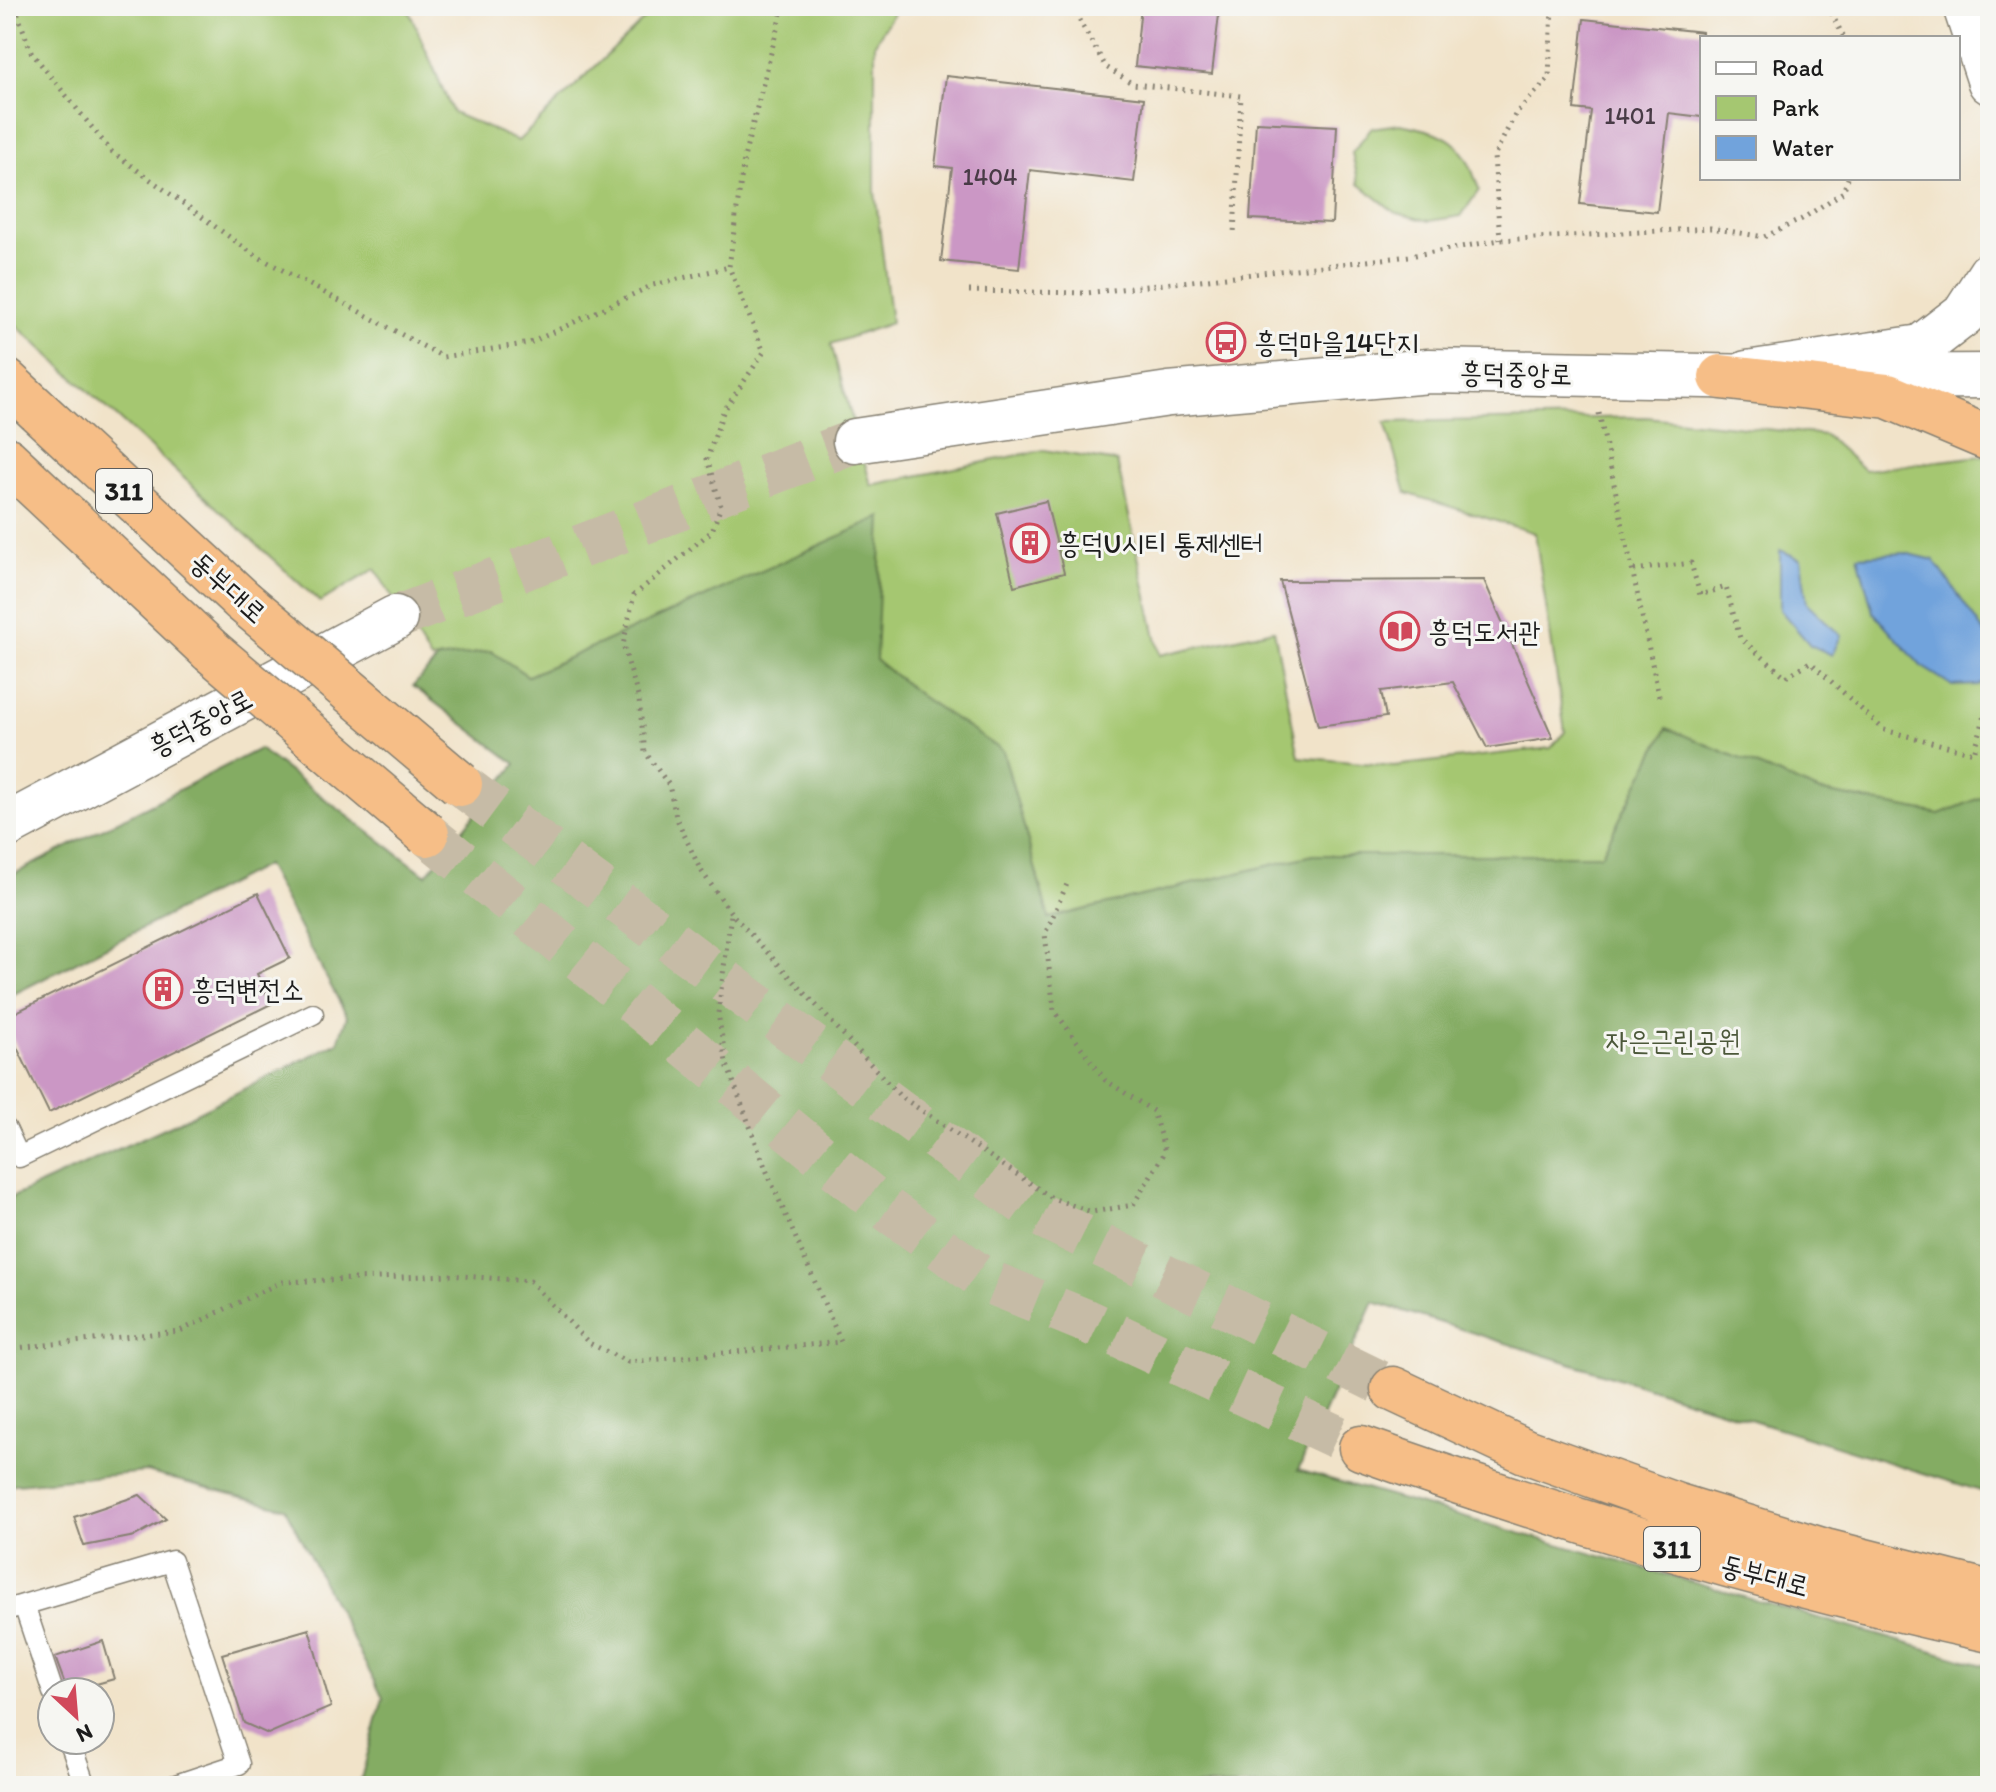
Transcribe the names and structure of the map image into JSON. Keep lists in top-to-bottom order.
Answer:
{
  "streets": {
    "highway": ["311", "동부대로"],
    "street": ["흥덕중앙로"]
  },
  "parks": ["자은근린공원"],
  "places": {
    "bus stop": ["흥덕마을14단지"],
    "building": ["흥덕U시티 통제센터", "흥덕변전소"],
    "library": ["흥덕도서관"]
  },
  "house_numbers": ["1401", "1404"],
  "legend": ["Road", "Park", "Water"],
  "north": "bottom right"
}
